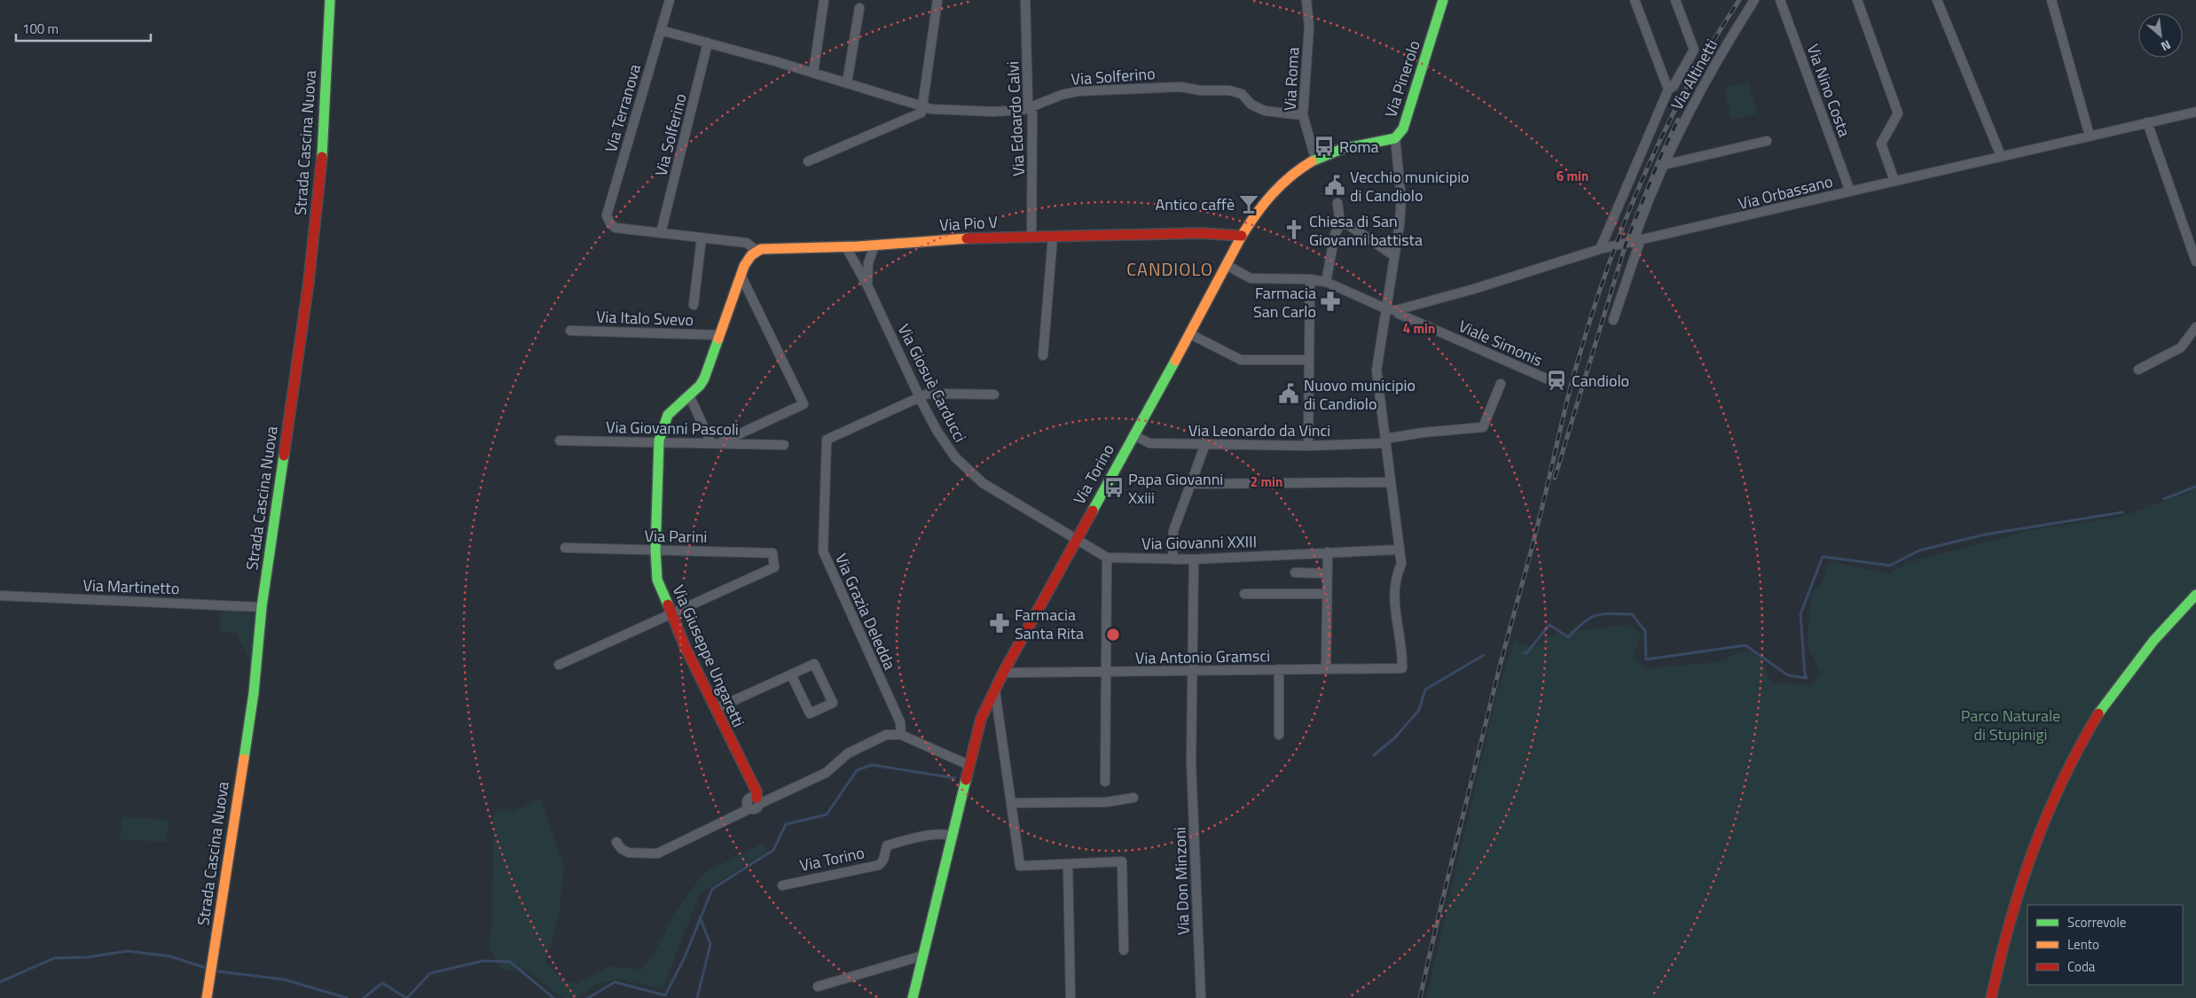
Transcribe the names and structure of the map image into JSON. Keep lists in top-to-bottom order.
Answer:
{
  "streets": {
    "street": [
      "Via Altinetti",
      "Via Solferino",
      "Via Roma",
      "Via Pinerolo",
      "Via Nino Costa",
      "Via Terranova",
      "Via Edoardo Calvi",
      "Strada Cascina Nuova",
      "Via Orbassano",
      "Via Pio V",
      "Via Italo Svevo",
      "Viale Simonis",
      "Via Giosuè Carducci",
      "Via Giovanni Pascoli",
      "Via Leonardo da Vinci",
      "Via Torino",
      "Via Parini",
      "Via Giovanni XXIII",
      "Via Martinetto",
      "Via Grazia Deledda",
      "Via Giuseppe Ungaretti",
      "Via Antonio Gramsci",
      "Via Don Minzoni"
    ]
  },
  "crossings": [
    ["Via Altinetti", "Via Orbassano"],
    ["Via Solferino", "Via Roma"],
    ["Via Solferino", "Via Terranova"],
    ["Via Solferino", "Via Edoardo Calvi"],
    ["Via Roma", "Via Pinerolo"],
    ["Via Roma", "Via Torino"],
    ["Via Pinerolo", "Via Torino"],
    ["Via Nino Costa", "Via Orbassano"],
    ["Via Edoardo Calvi", "Via Pio V"],
    ["Strada Cascina Nuova", "Via Martinetto"],
    ["Via Orbassano", "Viale Simonis"],
    ["Via Orbassano", "Via Torino"],
    ["Via Pio V", "Via Giosuè Carducci"],
    ["Via Pio V", "Via Torino"],
    ["Via Pio V", "Via Giuseppe Ungaretti"],
    ["Via Italo Svevo", "Via Giuseppe Ungaretti"],
    ["Via Giosuè Carducci", "Via Torino"],
    ["Via Giosuè Carducci", "Via Grazia Deledda"],
    ["Via Giovanni Pascoli", "Via Giuseppe Ungaretti"],
    ["Via Leonardo da Vinci", "Via Torino"],
    ["Via Torino", "Via Antonio Gramsci"],
    ["Via Parini", "Via Giuseppe Ungaretti"],
    ["Via Giovanni XXIII", "Via Antonio Gramsci"],
    ["Via Giovanni XXIII", "Via Don Minzoni"],
    ["Via Antonio Gramsci", "Via Don Minzoni"]
  ],
  "districts": ["CANDIOLO"],
  "parks": ["Parco Naturale di Stupinigi"],
  "places": {
    "bus stop": ["Roma", "Papa Giovanni Xxiii"],
    "public building": ["Vecchio municipio di Candiolo", "Nuovo municipio di Candiolo"],
    "bar": ["Antico caffè"],
    "church": ["Chiesa di San Giovanni battista"],
    "pharmacy": ["Farmacia San Carlo", "Farmacia Santa Rita"],
    "station": ["Candiolo"]
  },
  "legend": ["Scorrevole", "Lento", "Coda"],
  "scale_bar": "100 m",
  "north": "bottom right",
  "rings": ["6 min", "4 min", "2 min"]
}
